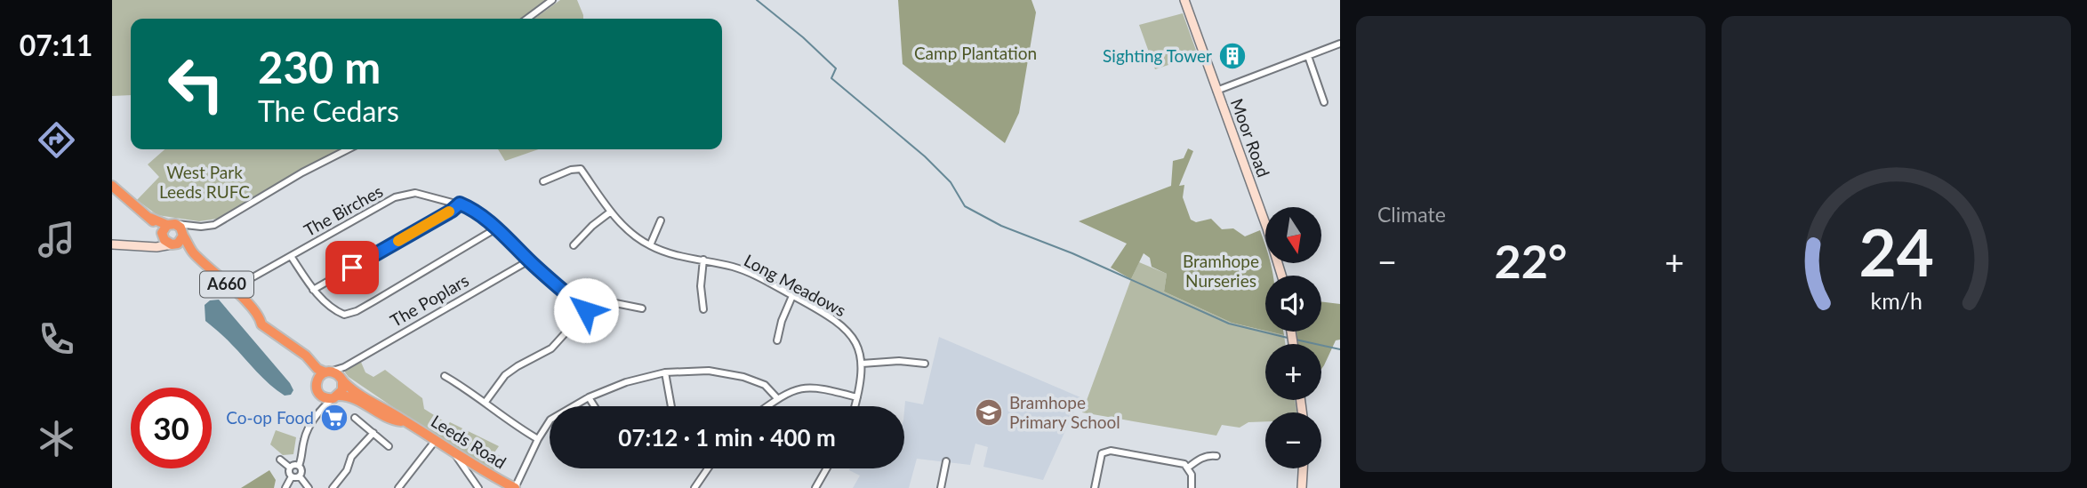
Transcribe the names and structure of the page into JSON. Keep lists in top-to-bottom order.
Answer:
{
  "streets": {
    "highway": ["A660", "Leeds Road"],
    "street": [
      "Moor Road",
      "The Birches",
      "Long Meadows",
      "The Poplars"
    ]
  },
  "crossings": [
    ["The Birches", "A660"],
    ["The Birches", "The Poplars"],
    ["A660", "The Poplars"],
    ["A660", "Leeds Road"],
    ["The Poplars", "Leeds Road"]
  ],
  "parks": ["Camp Plantation", "West Park Leeds RUFC", "Bramhope Nurseries"],
  "places": {
    "building": ["Sighting Tower"],
    "school or university": ["Bramhope Primary School"],
    "supermarket": ["Co-op Food"]
  },
  "north": "bottom",
  "page": {
    "tabs": "07:11",
    "tile": "Climate",
    "turn": ["230 m", "The Cedars"],
    "map_buttons": ["+", "−"],
    "heat": ["−", "22°", "+"],
    "limit": "30",
    "trip": "07:12 · 1 min · 400 m",
    "gauge": ["24", "km/h"]
  }
}
